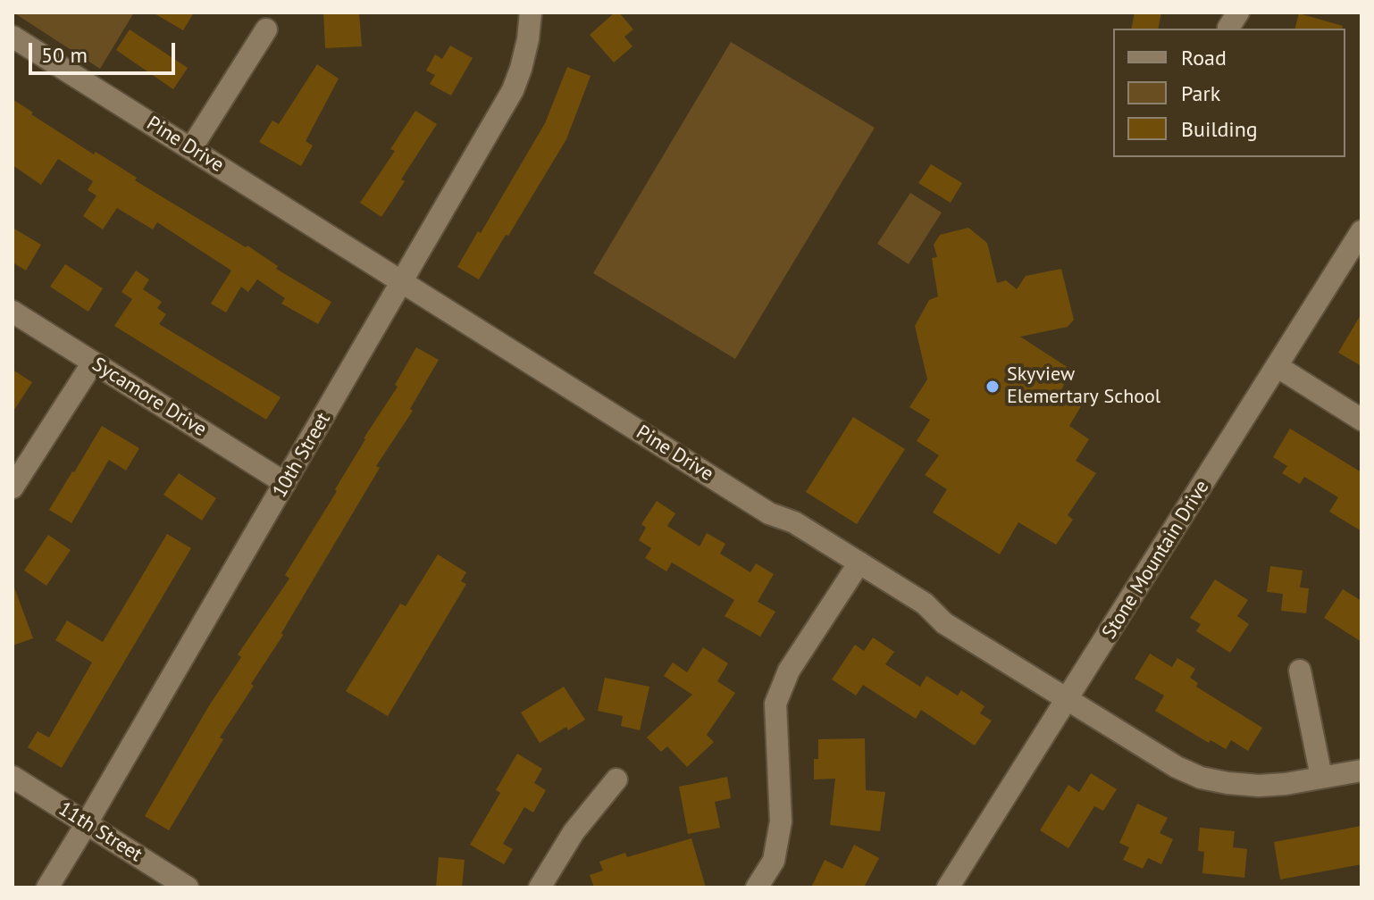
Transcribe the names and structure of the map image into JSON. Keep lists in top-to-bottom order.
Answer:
{
  "streets": {
    "street": [
      "Pine Drive",
      "Sycamore Drive",
      "10th Street",
      "Stone Mountain Drive",
      "11th Street"
    ]
  },
  "crossings": [
    ["Pine Drive", "10th Street"],
    ["Pine Drive", "Stone Mountain Drive"],
    ["Sycamore Drive", "10th Street"],
    ["10th Street", "11th Street"]
  ],
  "places": ["Skyview Elemertary School"],
  "legend": ["Road", "Park", "Building"],
  "scale_bar": "50 m"
}
